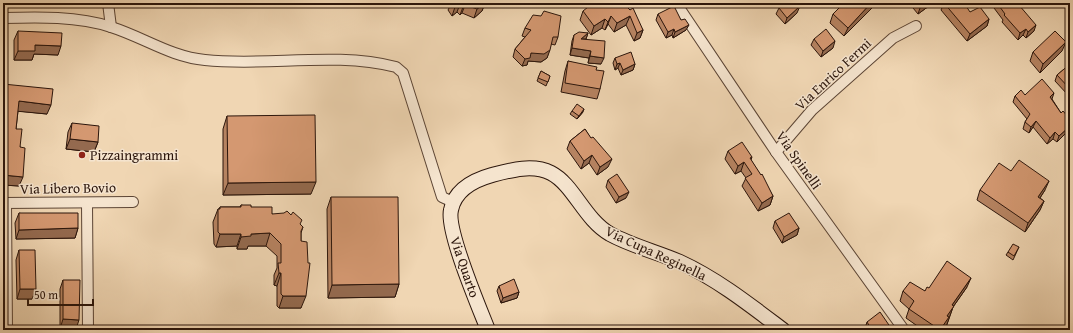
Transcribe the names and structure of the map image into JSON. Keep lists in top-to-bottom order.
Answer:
{
  "streets": {
    "street": [
      "Via Enrico Fermi",
      "Via Spinelli",
      "Via Libero Bovio",
      "Via Cupa Reginella",
      "Via Quarto"
    ]
  },
  "crossings": [
    ["Via Enrico Fermi", "Via Spinelli"],
    ["Via Cupa Reginella", "Via Quarto"]
  ],
  "places": ["Pizzaingrammi"],
  "scale_bar": "50 m"
}
